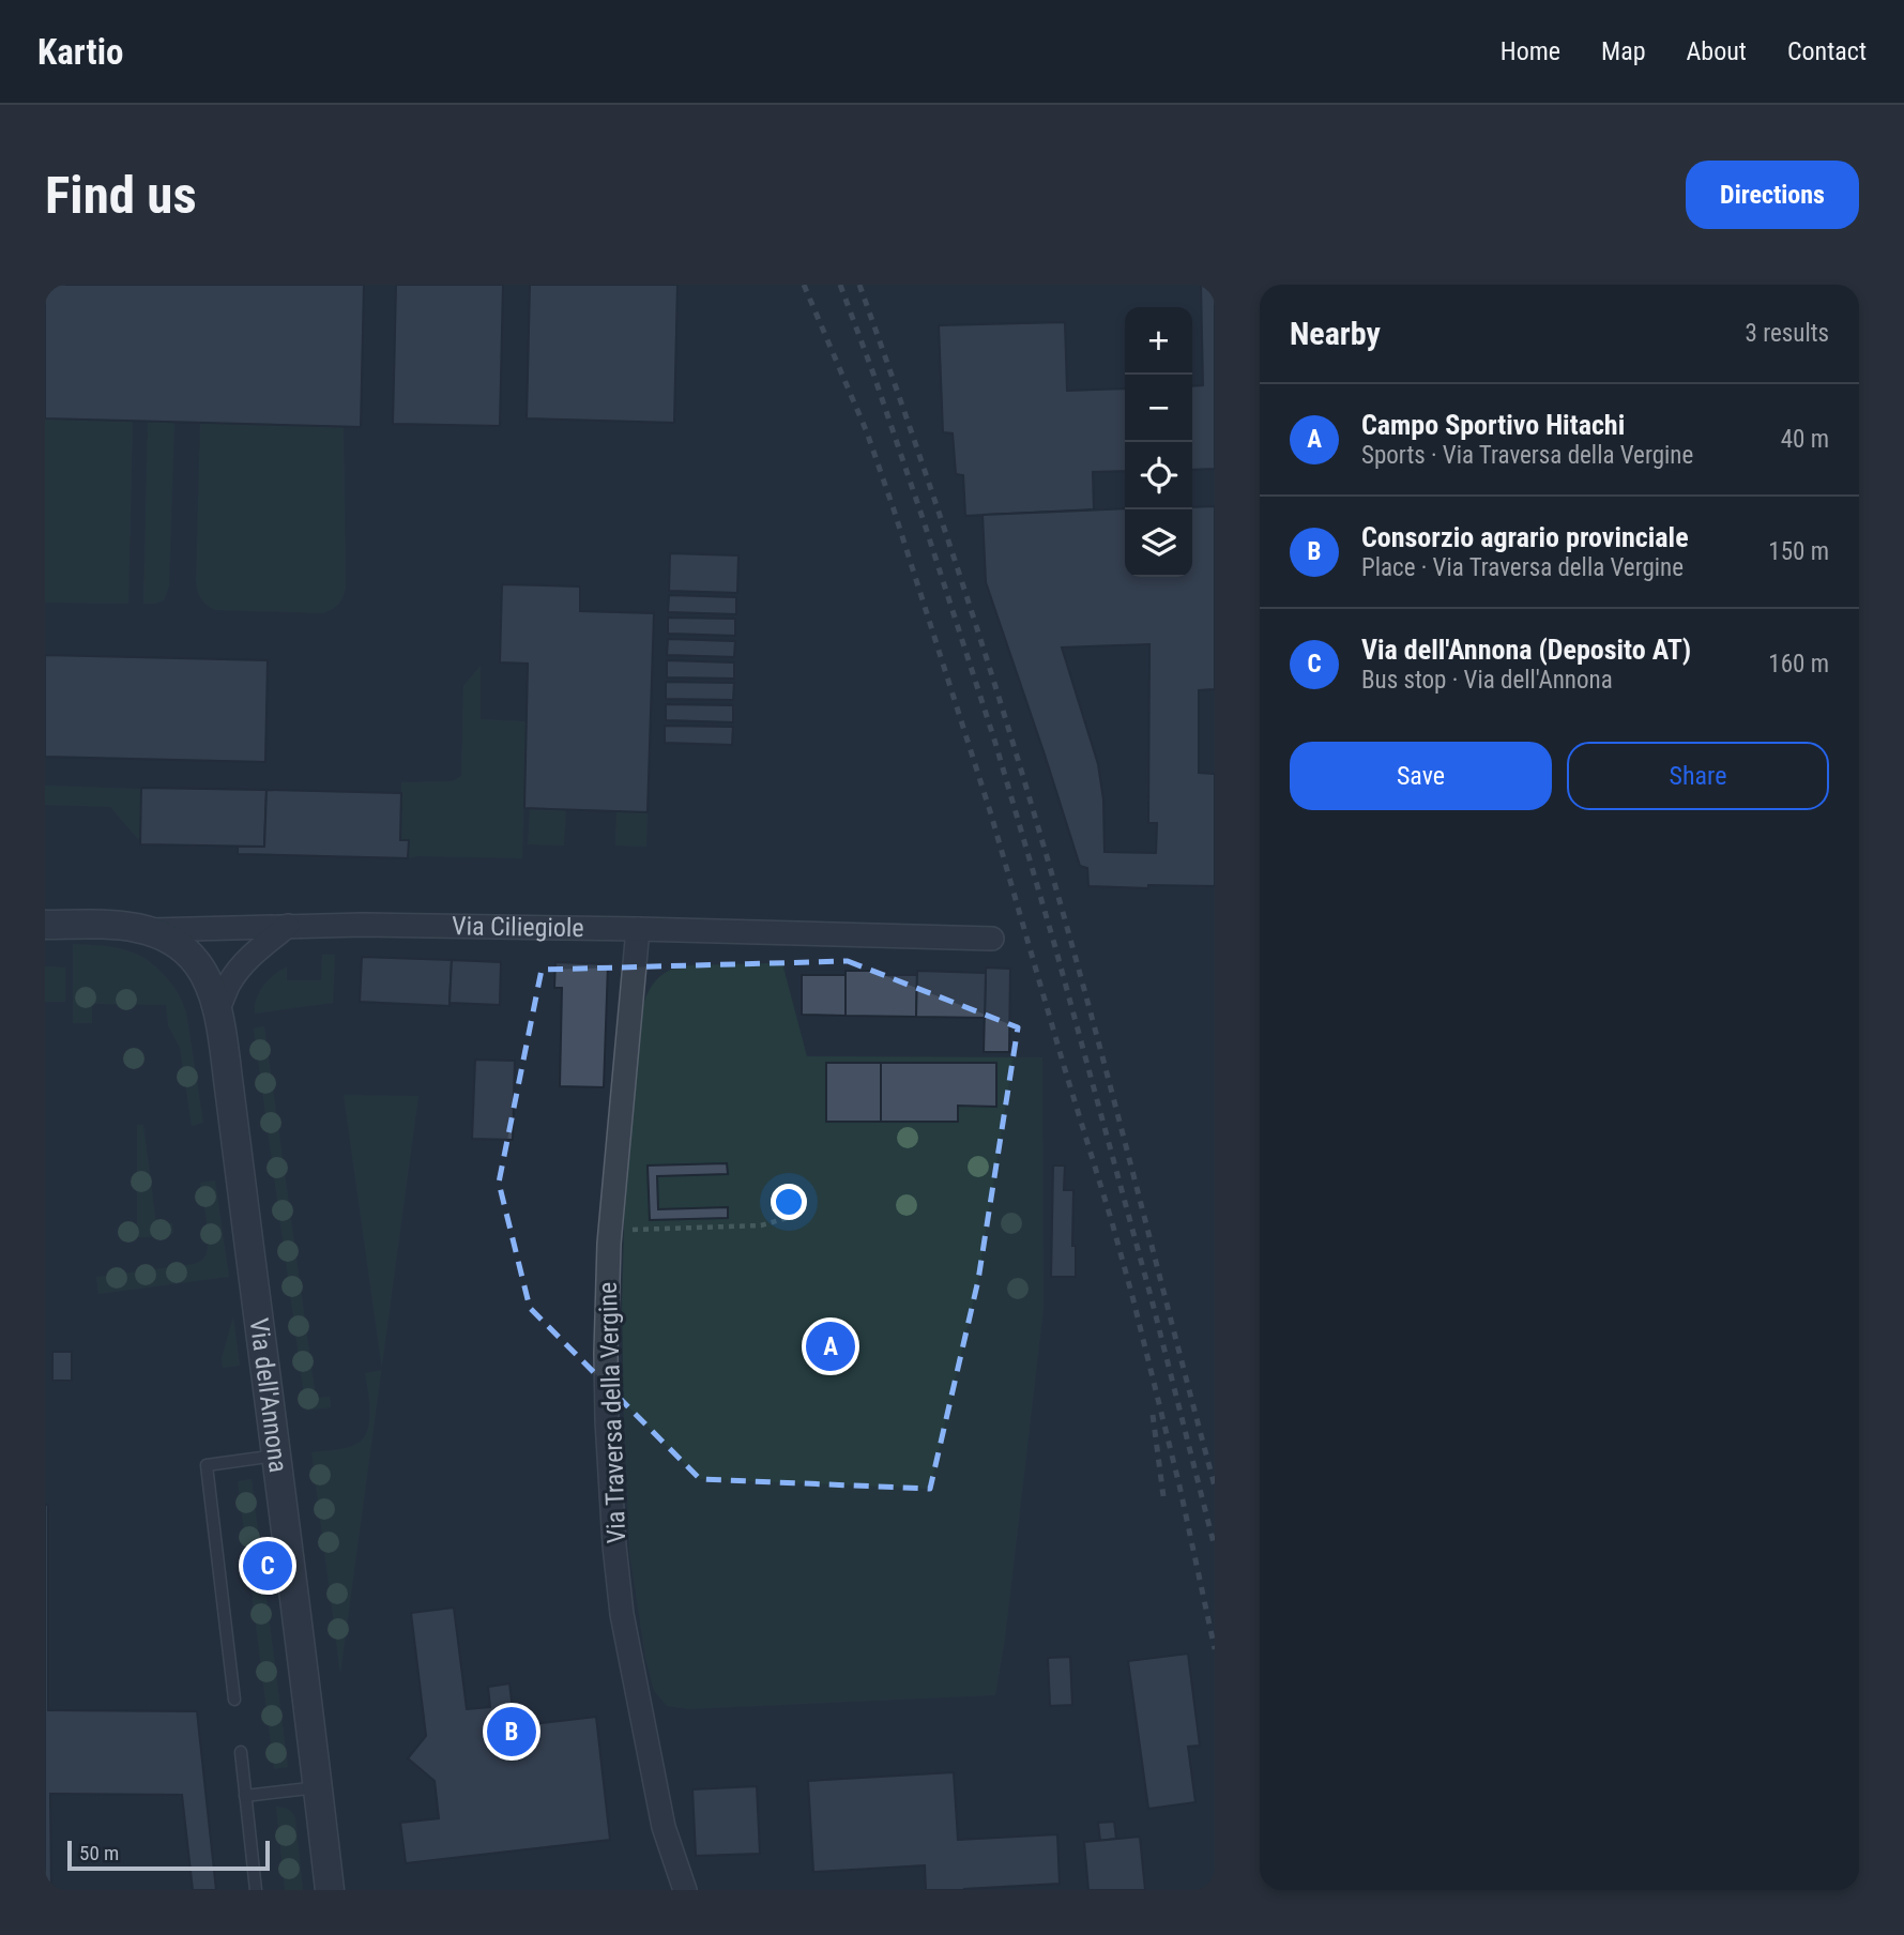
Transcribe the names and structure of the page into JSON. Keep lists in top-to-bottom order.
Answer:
{
  "streets": {
    "street": ["Via Ciliegiole", "Via dell'Annona", "Via Traversa della Vergine"]
  },
  "crossings": [
    ["Via Ciliegiole", "Via dell'Annona"],
    ["Via Ciliegiole", "Via Traversa della Vergine"]
  ],
  "scale_bar": "50 m",
  "page": {
    "header": "Kartio",
    "nav": [
      "Home",
      "Map",
      "About",
      "Contact"
    ],
    "buttons": [
      "Directions",
      ["Save", "Share"]
    ],
    "title": "Find us",
    "heading": ["Nearby", "3 results"],
    "map_buttons": ["+", "−"],
    "list": [
      {
        "mark": "A",
        "name": "Campo Sportivo Hitachi",
        "note": "Sports · Via Traversa della Vergine",
        "value": "40 m"
      },
      {
        "mark": "B",
        "name": "Consorzio agrario provinciale",
        "note": "Place · Via Traversa della Vergine",
        "value": "150 m"
      },
      {
        "mark": "C",
        "name": "Via dell'Annona (Deposito AT)",
        "note": "Bus stop · Via dell'Annona",
        "value": "160 m"
      }
    ],
    "pins": ["A", "C", "B"],
    "scale": "50 m"
  }
}
